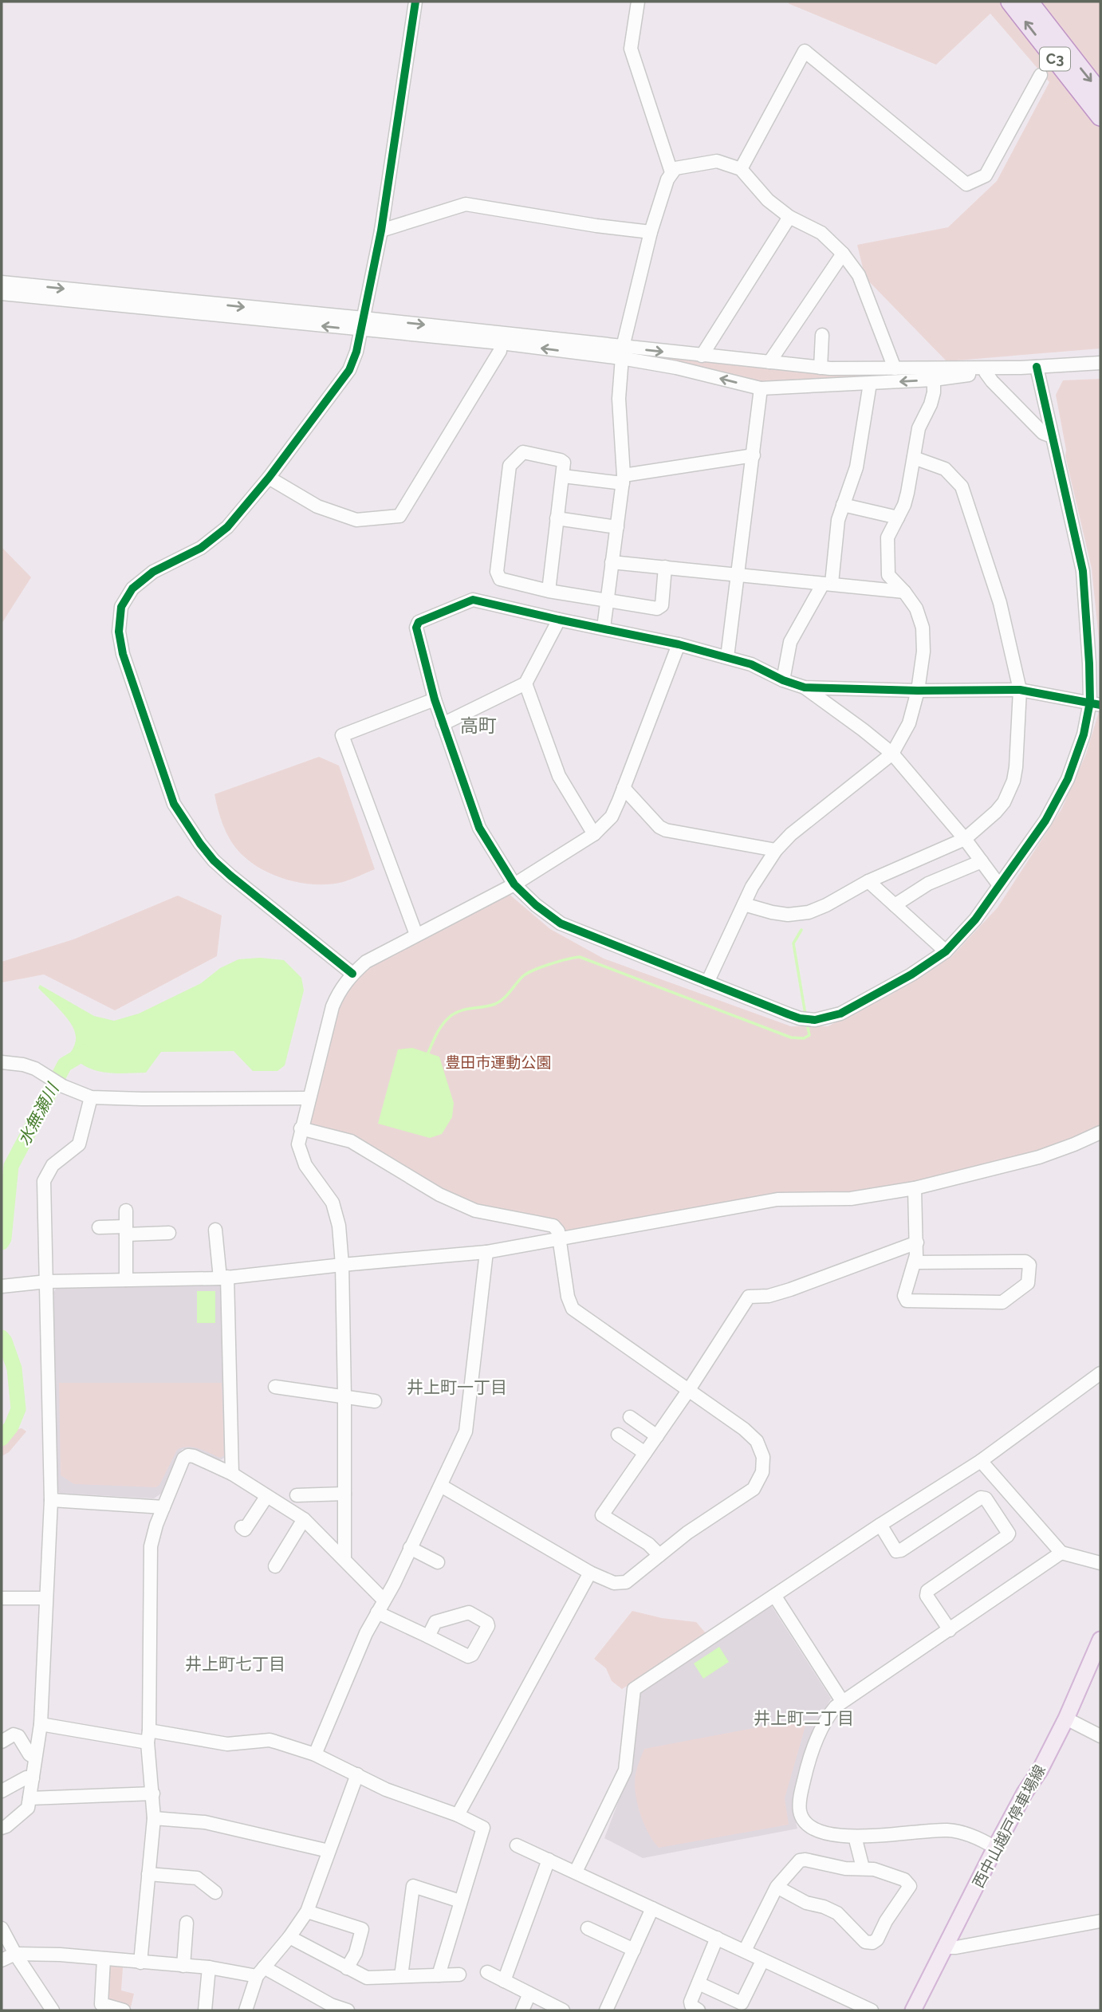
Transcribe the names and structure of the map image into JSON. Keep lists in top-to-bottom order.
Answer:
{
  "streets": {
    "highway": ["C3"],
    "main road": ["西中山越戸停車場線"]
  },
  "districts": [
    "高町",
    "井上町一丁目",
    "井上町七丁目",
    "井上町二丁目"
  ],
  "water": ["水無瀬川"],
  "parks": ["豊田市運動公園"]
}
